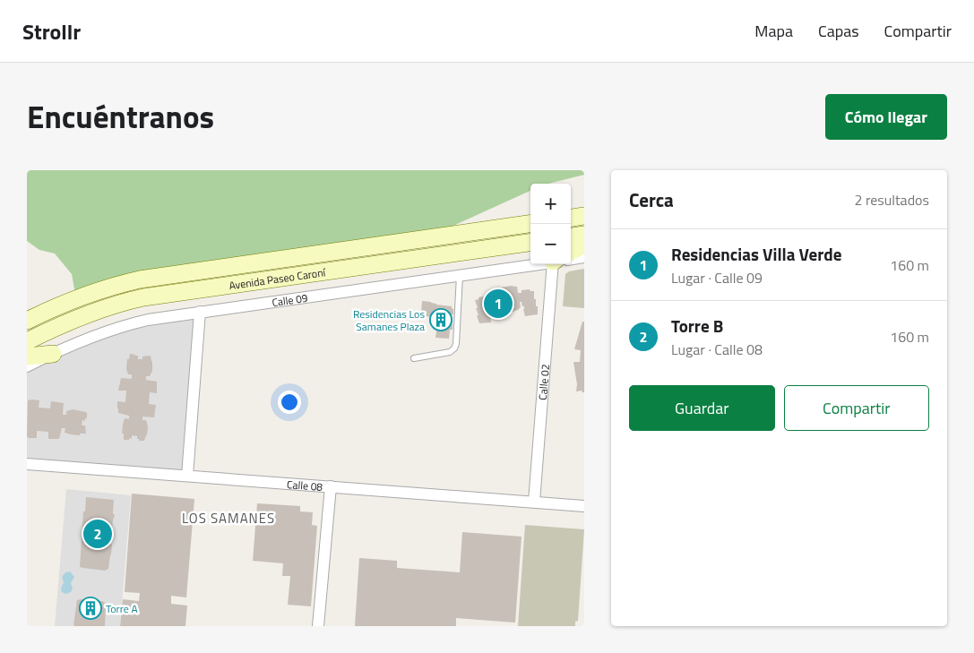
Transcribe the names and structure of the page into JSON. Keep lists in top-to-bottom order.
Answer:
{
  "streets": {
    "street": [
      "Avenida Paseo Caroní",
      "Calle 09",
      "Calle 02",
      "Calle 08"
    ]
  },
  "crossings": [
    ["Calle 02", "Calle 08"]
  ],
  "districts": ["LOS SAMANES"],
  "places": {
    "building": ["Residencias Los Samanes Plaza", "Torre A"]
  },
  "page": {
    "header": "Strollr",
    "nav": ["Mapa", "Capas", "Compartir"],
    "title": "Encuéntranos",
    "buttons": [
      "Cómo llegar",
      ["Guardar", "Compartir"]
    ],
    "heading": ["Cerca", "2 resultados"],
    "map_buttons": ["+", "−"],
    "list": [
      {
        "mark": "1",
        "name": "Residencias Villa Verde",
        "note": "Lugar · Calle 09",
        "value": "160 m"
      },
      {
        "mark": "2",
        "name": "Torre B",
        "note": "Lugar · Calle 08",
        "value": "160 m"
      }
    ],
    "pins": ["1", "2"]
  }
}
